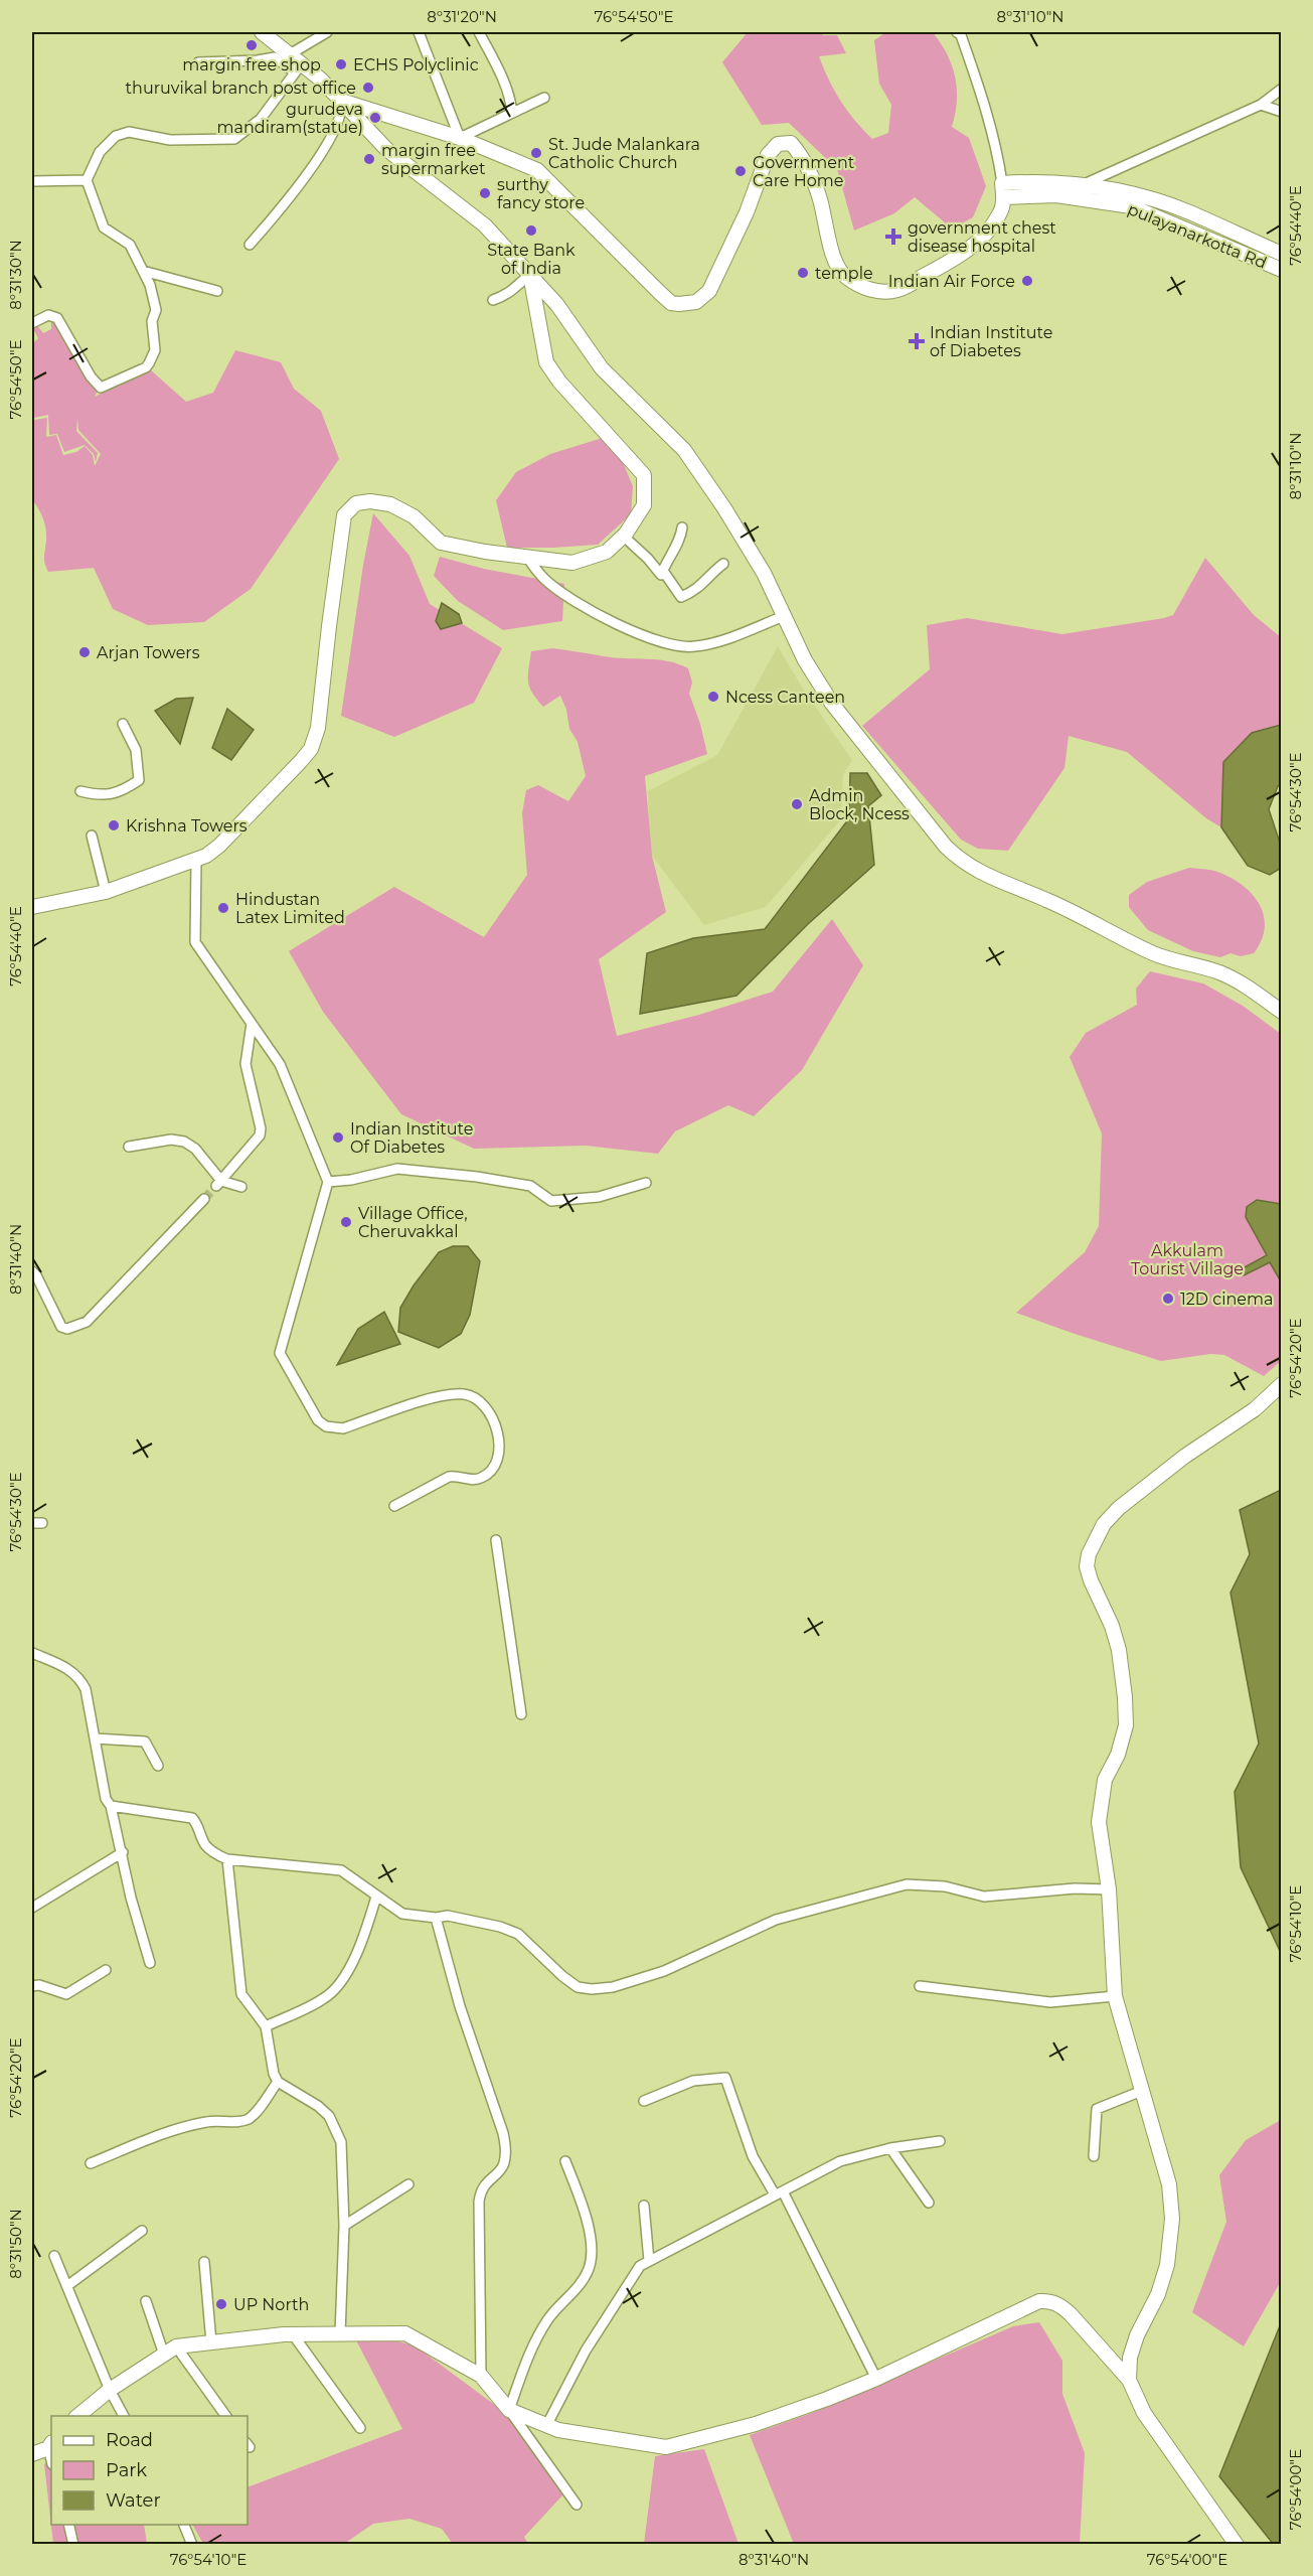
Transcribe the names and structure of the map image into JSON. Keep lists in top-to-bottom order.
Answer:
{
  "streets": {
    "main road": ["pulayanarkotta Rd"]
  },
  "parks": ["Akkulam Tourist Village"],
  "places": {
    "other": [
      "margin free shop",
      "ECHS Polyclinic",
      "thuruvikal branch post office",
      "gurudeva mandiram(statue)",
      "St. Jude Malankara Catholic Church",
      "margin free supermarket",
      "Government Care Home",
      "surthy fancy store",
      "State Bank of India",
      "temple",
      "Indian Air Force",
      "Arjan Towers",
      "Ncess Canteen",
      "Admin Block, Ncess",
      "Krishna Towers",
      "Hindustan Latex Limited",
      "Indian Institute Of Diabetes",
      "Village Office, Cheruvakkal",
      "12D cinema",
      "UP North"
    ],
    "health": ["government chest disease hospital", "Indian Institute of Diabetes"]
  },
  "legend": ["Road", "Park", "Water"],
  "coordinates": [
    "8°31'20\"N",
    "76°54'50\"E",
    "8°31'10\"N",
    "76°54'40\"E",
    "8°31'30\"N",
    "76°54'30\"E",
    "8°31'40\"N",
    "76°54'20\"E",
    "76°54'10\"E",
    "8°31'50\"N",
    "76°54'00\"E"
  ]
}
